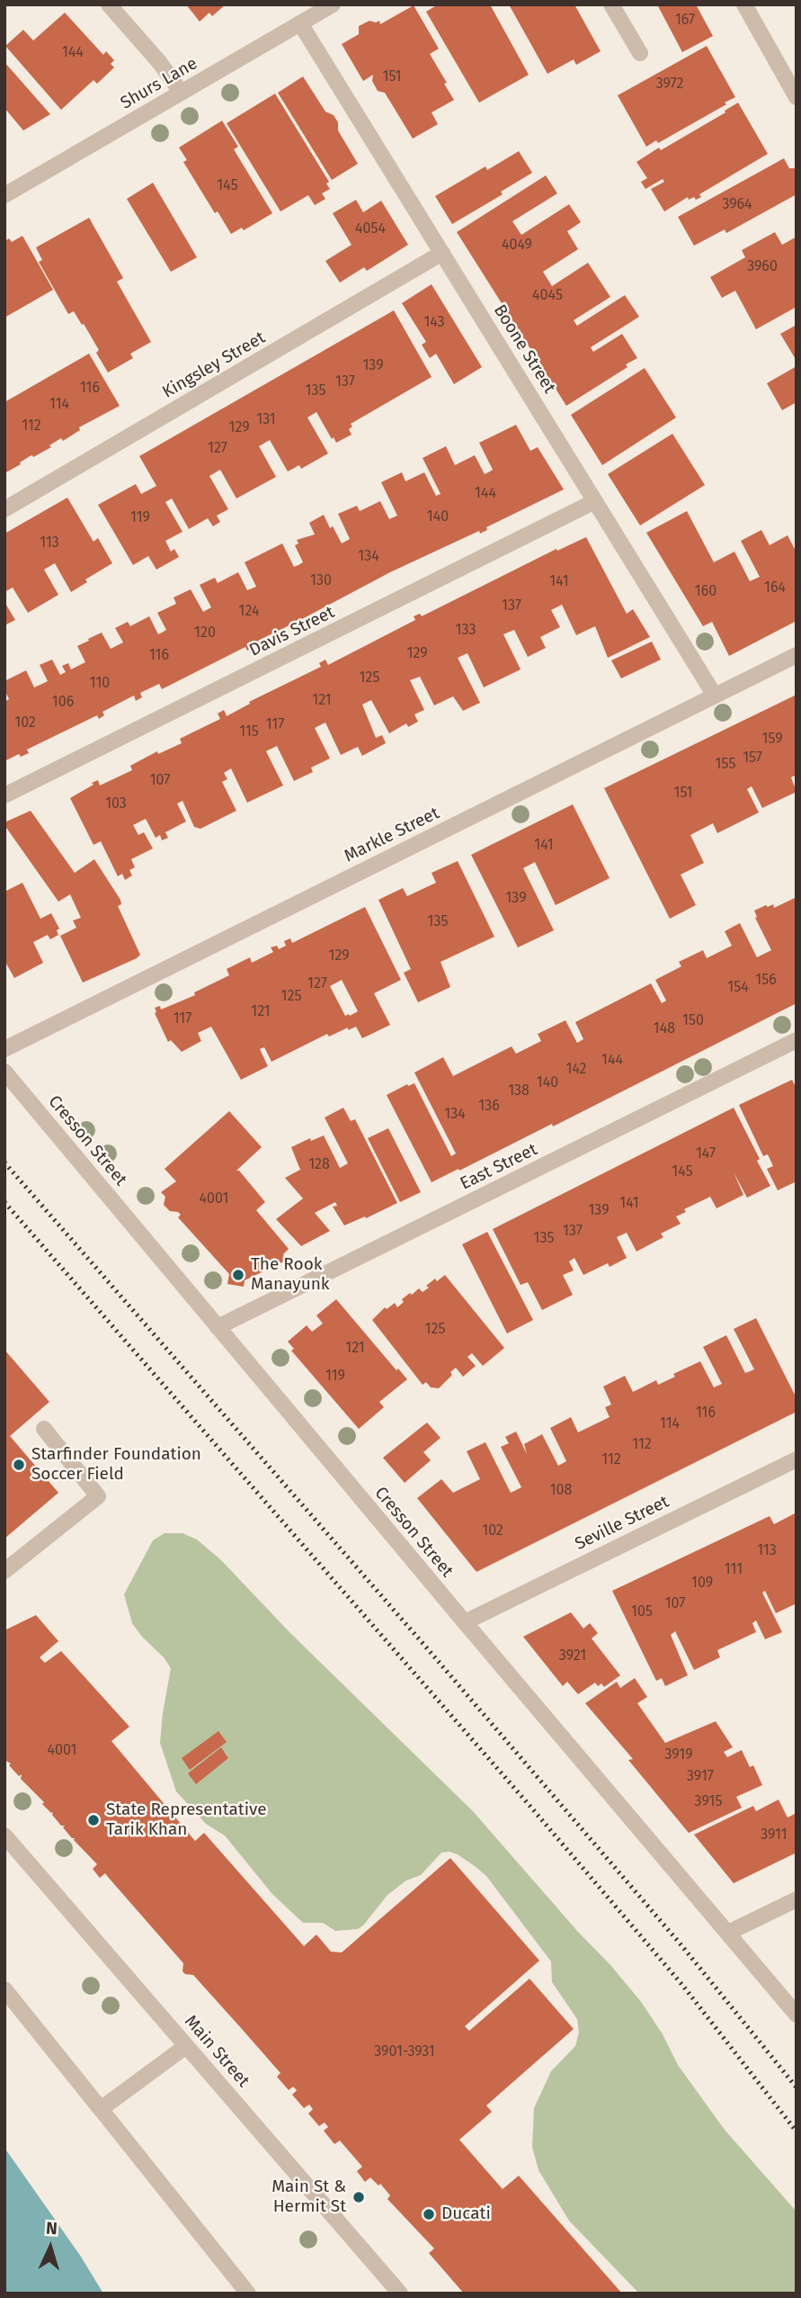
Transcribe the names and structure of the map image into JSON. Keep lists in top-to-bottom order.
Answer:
{
  "streets": {
    "street": [
      "Shurs Lane",
      "Boone Street",
      "Kingsley Street",
      "Davis Street",
      "Markle Street",
      "Cresson Street",
      "East Street",
      "Seville Street",
      "Main Street"
    ]
  },
  "crossings": [
    ["Shurs Lane", "Boone Street"],
    ["Boone Street", "Kingsley Street"],
    ["Boone Street", "Davis Street"],
    ["Boone Street", "Markle Street"],
    ["Cresson Street", "East Street"],
    ["Cresson Street", "Seville Street"]
  ],
  "places": [
    "The Rook Manayunk",
    "Starfinder Foundation Soccer Field",
    "State Representative Tarik Khan",
    "Main St & Hermit St",
    "Ducati"
  ],
  "house_numbers": [
    "167",
    "144",
    "151",
    "3972",
    "145",
    "3964",
    "4054",
    "4049",
    "3960",
    "4045",
    "143",
    "139",
    "137",
    "116",
    "135",
    "114",
    "131",
    "112",
    "129",
    "127",
    "144",
    "140",
    "119",
    "113",
    "134",
    "130",
    "141",
    "164",
    "160",
    "137",
    "124",
    "133",
    "120",
    "129",
    "116",
    "125",
    "110",
    "121",
    "106",
    "102",
    "117",
    "115",
    "159",
    "157",
    "155",
    "107",
    "151",
    "103",
    "141",
    "139",
    "135",
    "129",
    "156",
    "127",
    "154",
    "125",
    "121",
    "117",
    "150",
    "148",
    "144",
    "142",
    "140",
    "138",
    "136",
    "134",
    "147",
    "128",
    "145",
    "4001",
    "141",
    "139",
    "137",
    "135",
    "125",
    "121",
    "119",
    "116",
    "114",
    "112",
    "112",
    "108",
    "102",
    "113",
    "111",
    "109",
    "107",
    "105",
    "3921",
    "4001",
    "3919",
    "3917",
    "3915",
    "3911",
    "3901-3931"
  ],
  "north": "top"
}
